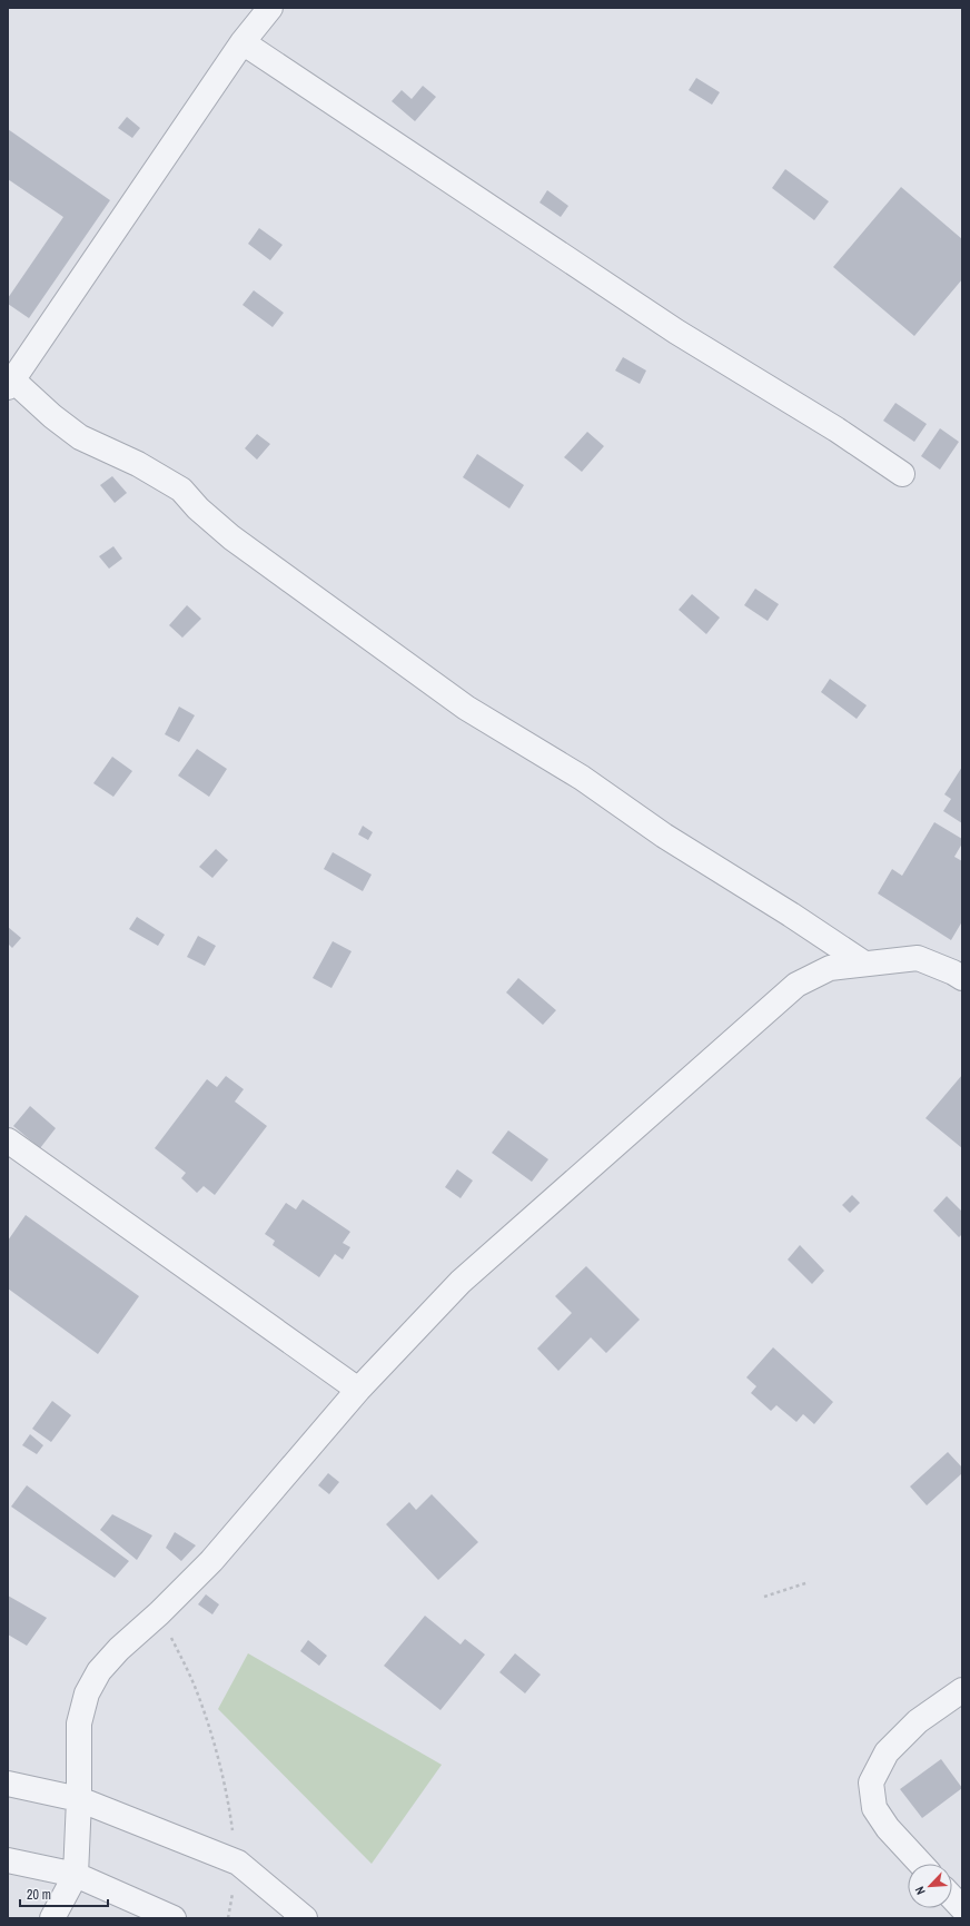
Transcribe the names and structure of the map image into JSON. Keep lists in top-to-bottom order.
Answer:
{
  "scale_bar": "20 m",
  "north": "bottom left"
}
